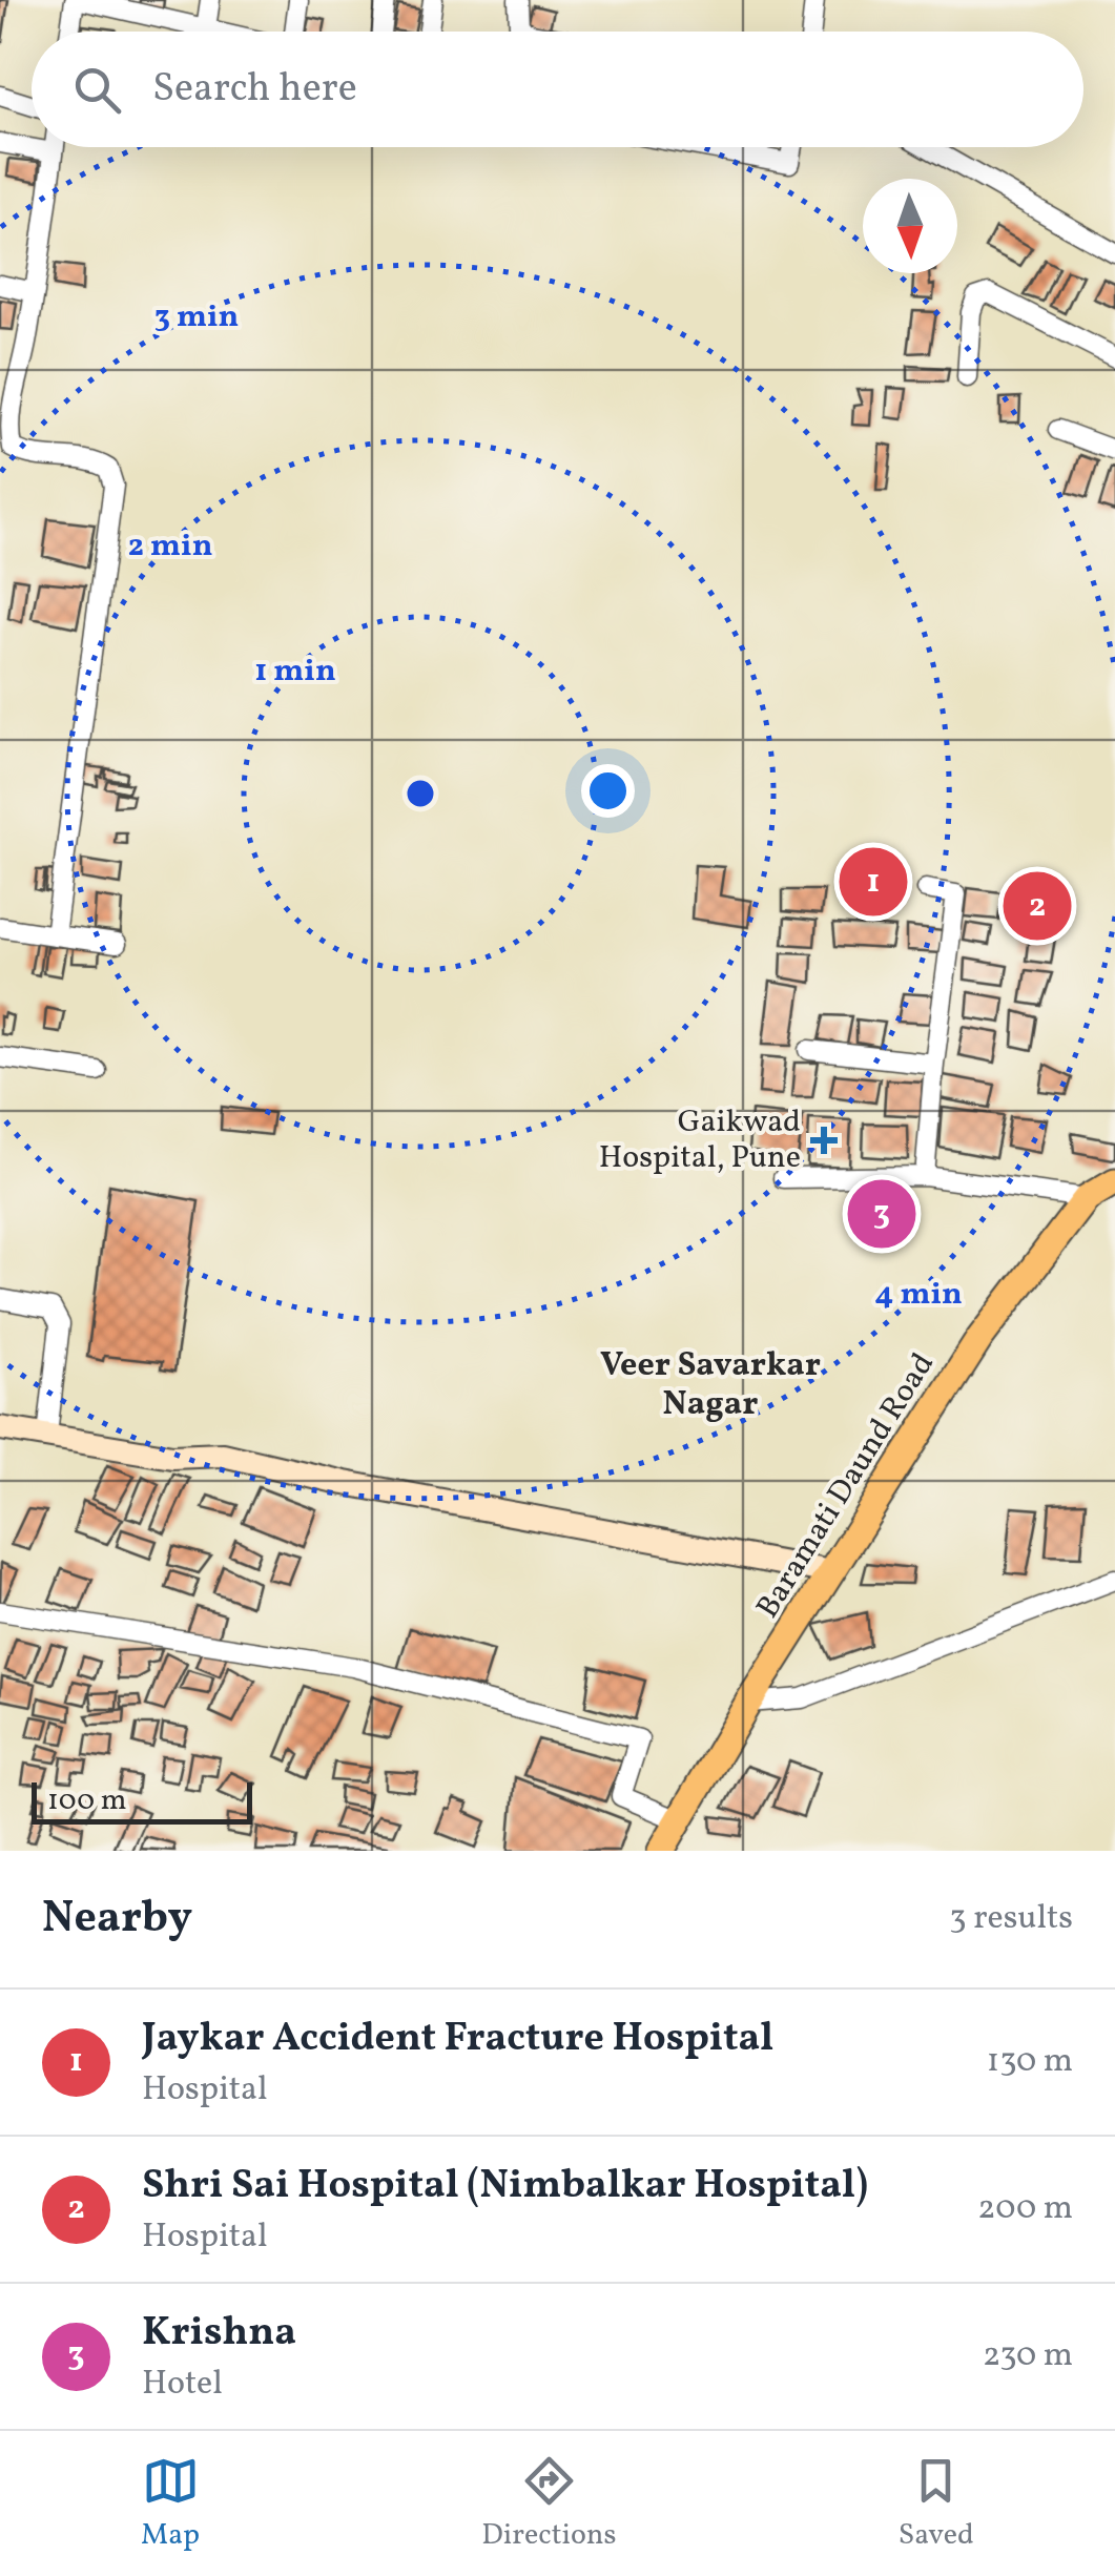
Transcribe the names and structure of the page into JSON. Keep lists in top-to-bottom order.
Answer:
{
  "streets": {
    "main road": ["Baramati Daund Road"]
  },
  "districts": ["Veer Savarkar Nagar"],
  "places": {
    "health": ["Gaikwad Hospital, Pune"]
  },
  "scale_bar": "100 m",
  "north": "bottom",
  "page": {
    "search": "Search here",
    "pins": ["1", "2", "3"],
    "scale": "100 m",
    "heading": ["Nearby", "3 results"],
    "list": [
      {
        "mark": "1",
        "name": "Jaykar Accident Fracture Hospital",
        "note": "Hospital",
        "value": "130 m"
      },
      {
        "mark": "2",
        "name": "Shri Sai Hospital (Nimbalkar Hospital)",
        "note": "Hospital",
        "value": "200 m"
      },
      {
        "mark": "3",
        "name": "Krishna",
        "note": "Hotel",
        "value": "230 m"
      }
    ],
    "nav": ["Map", "Directions", "Saved"]
  },
  "rings": [
    "3 min",
    "2 min",
    "1 min",
    "4 min"
  ]
}
